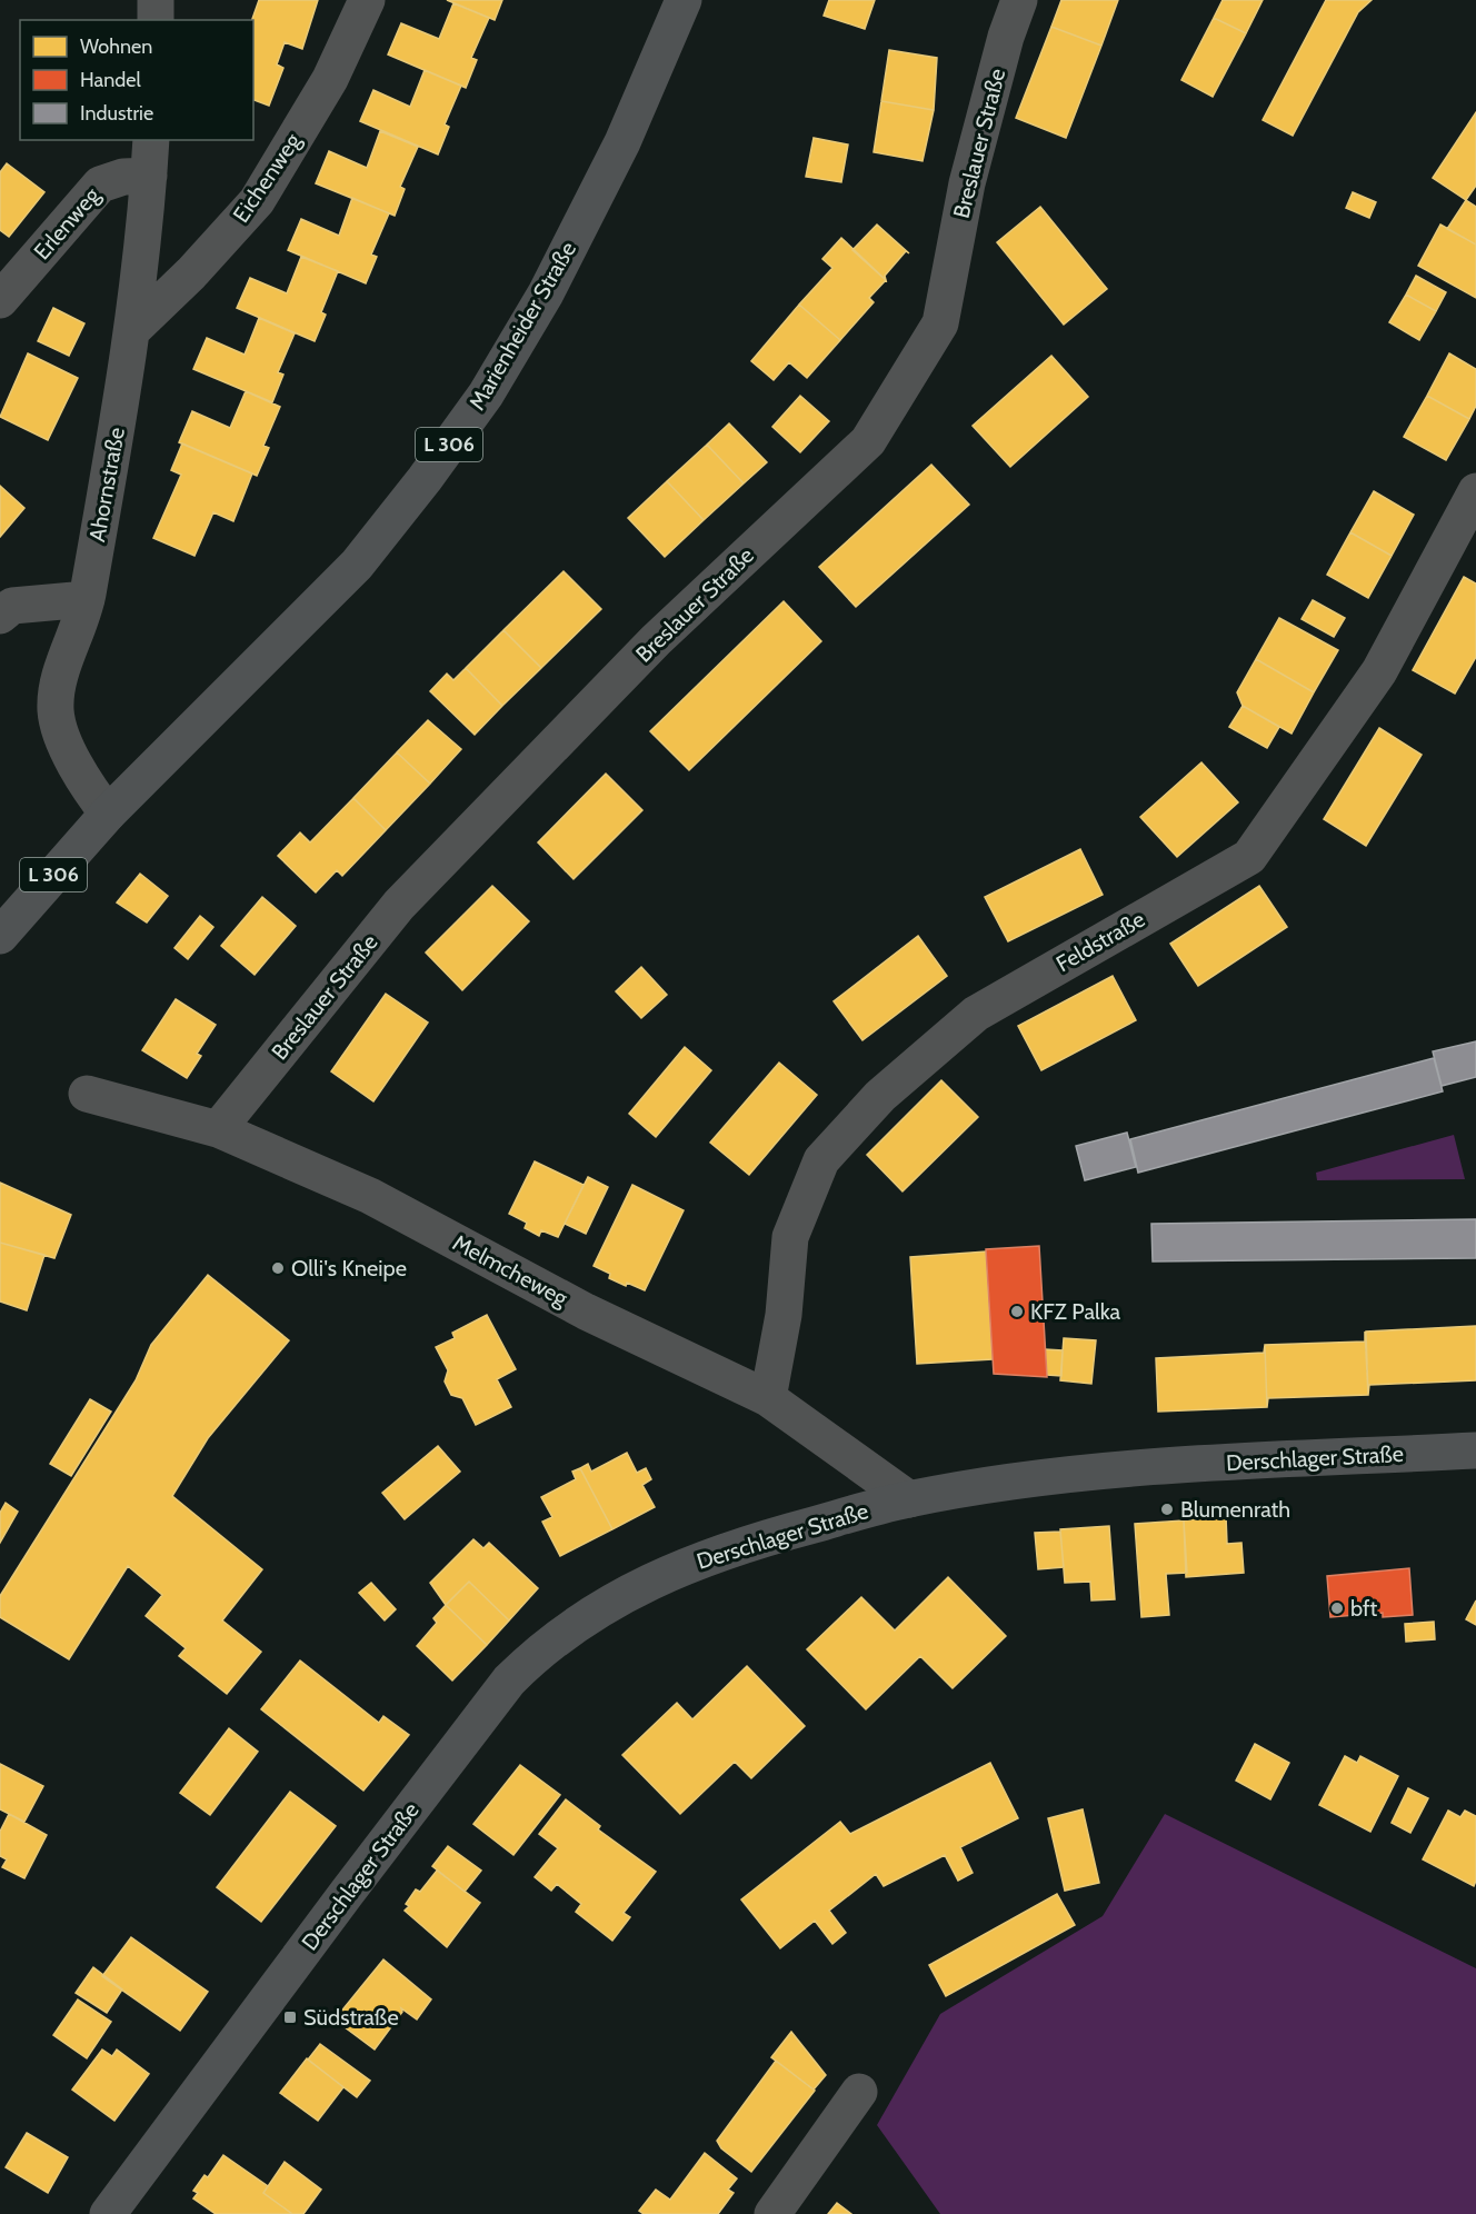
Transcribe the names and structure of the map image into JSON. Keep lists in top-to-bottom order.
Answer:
{
  "streets": {
    "main road": ["Marienheider Straße", "L 306", "Derschlager Straße"],
    "street": [
      "Breslauer Straße",
      "Eichenweg",
      "Erlenweg",
      "Ahornstraße",
      "Feldstraße",
      "Melmcheweg"
    ]
  },
  "crossings": [
    ["Breslauer Straße", "Melmcheweg"],
    ["Eichenweg", "Ahornstraße"],
    ["Erlenweg", "Ahornstraße"],
    ["Marienheider Straße", "Ahornstraße"],
    ["Feldstraße", "Melmcheweg"],
    ["Melmcheweg", "Derschlager Straße"]
  ],
  "places": {
    "other": [
      "Olli's Kneipe",
      "KFZ Palka",
      "Blumenrath",
      "bft"
    ],
    "transit": ["Südstraße"]
  },
  "legend": ["Wohnen", "Handel", "Industrie"]
}
